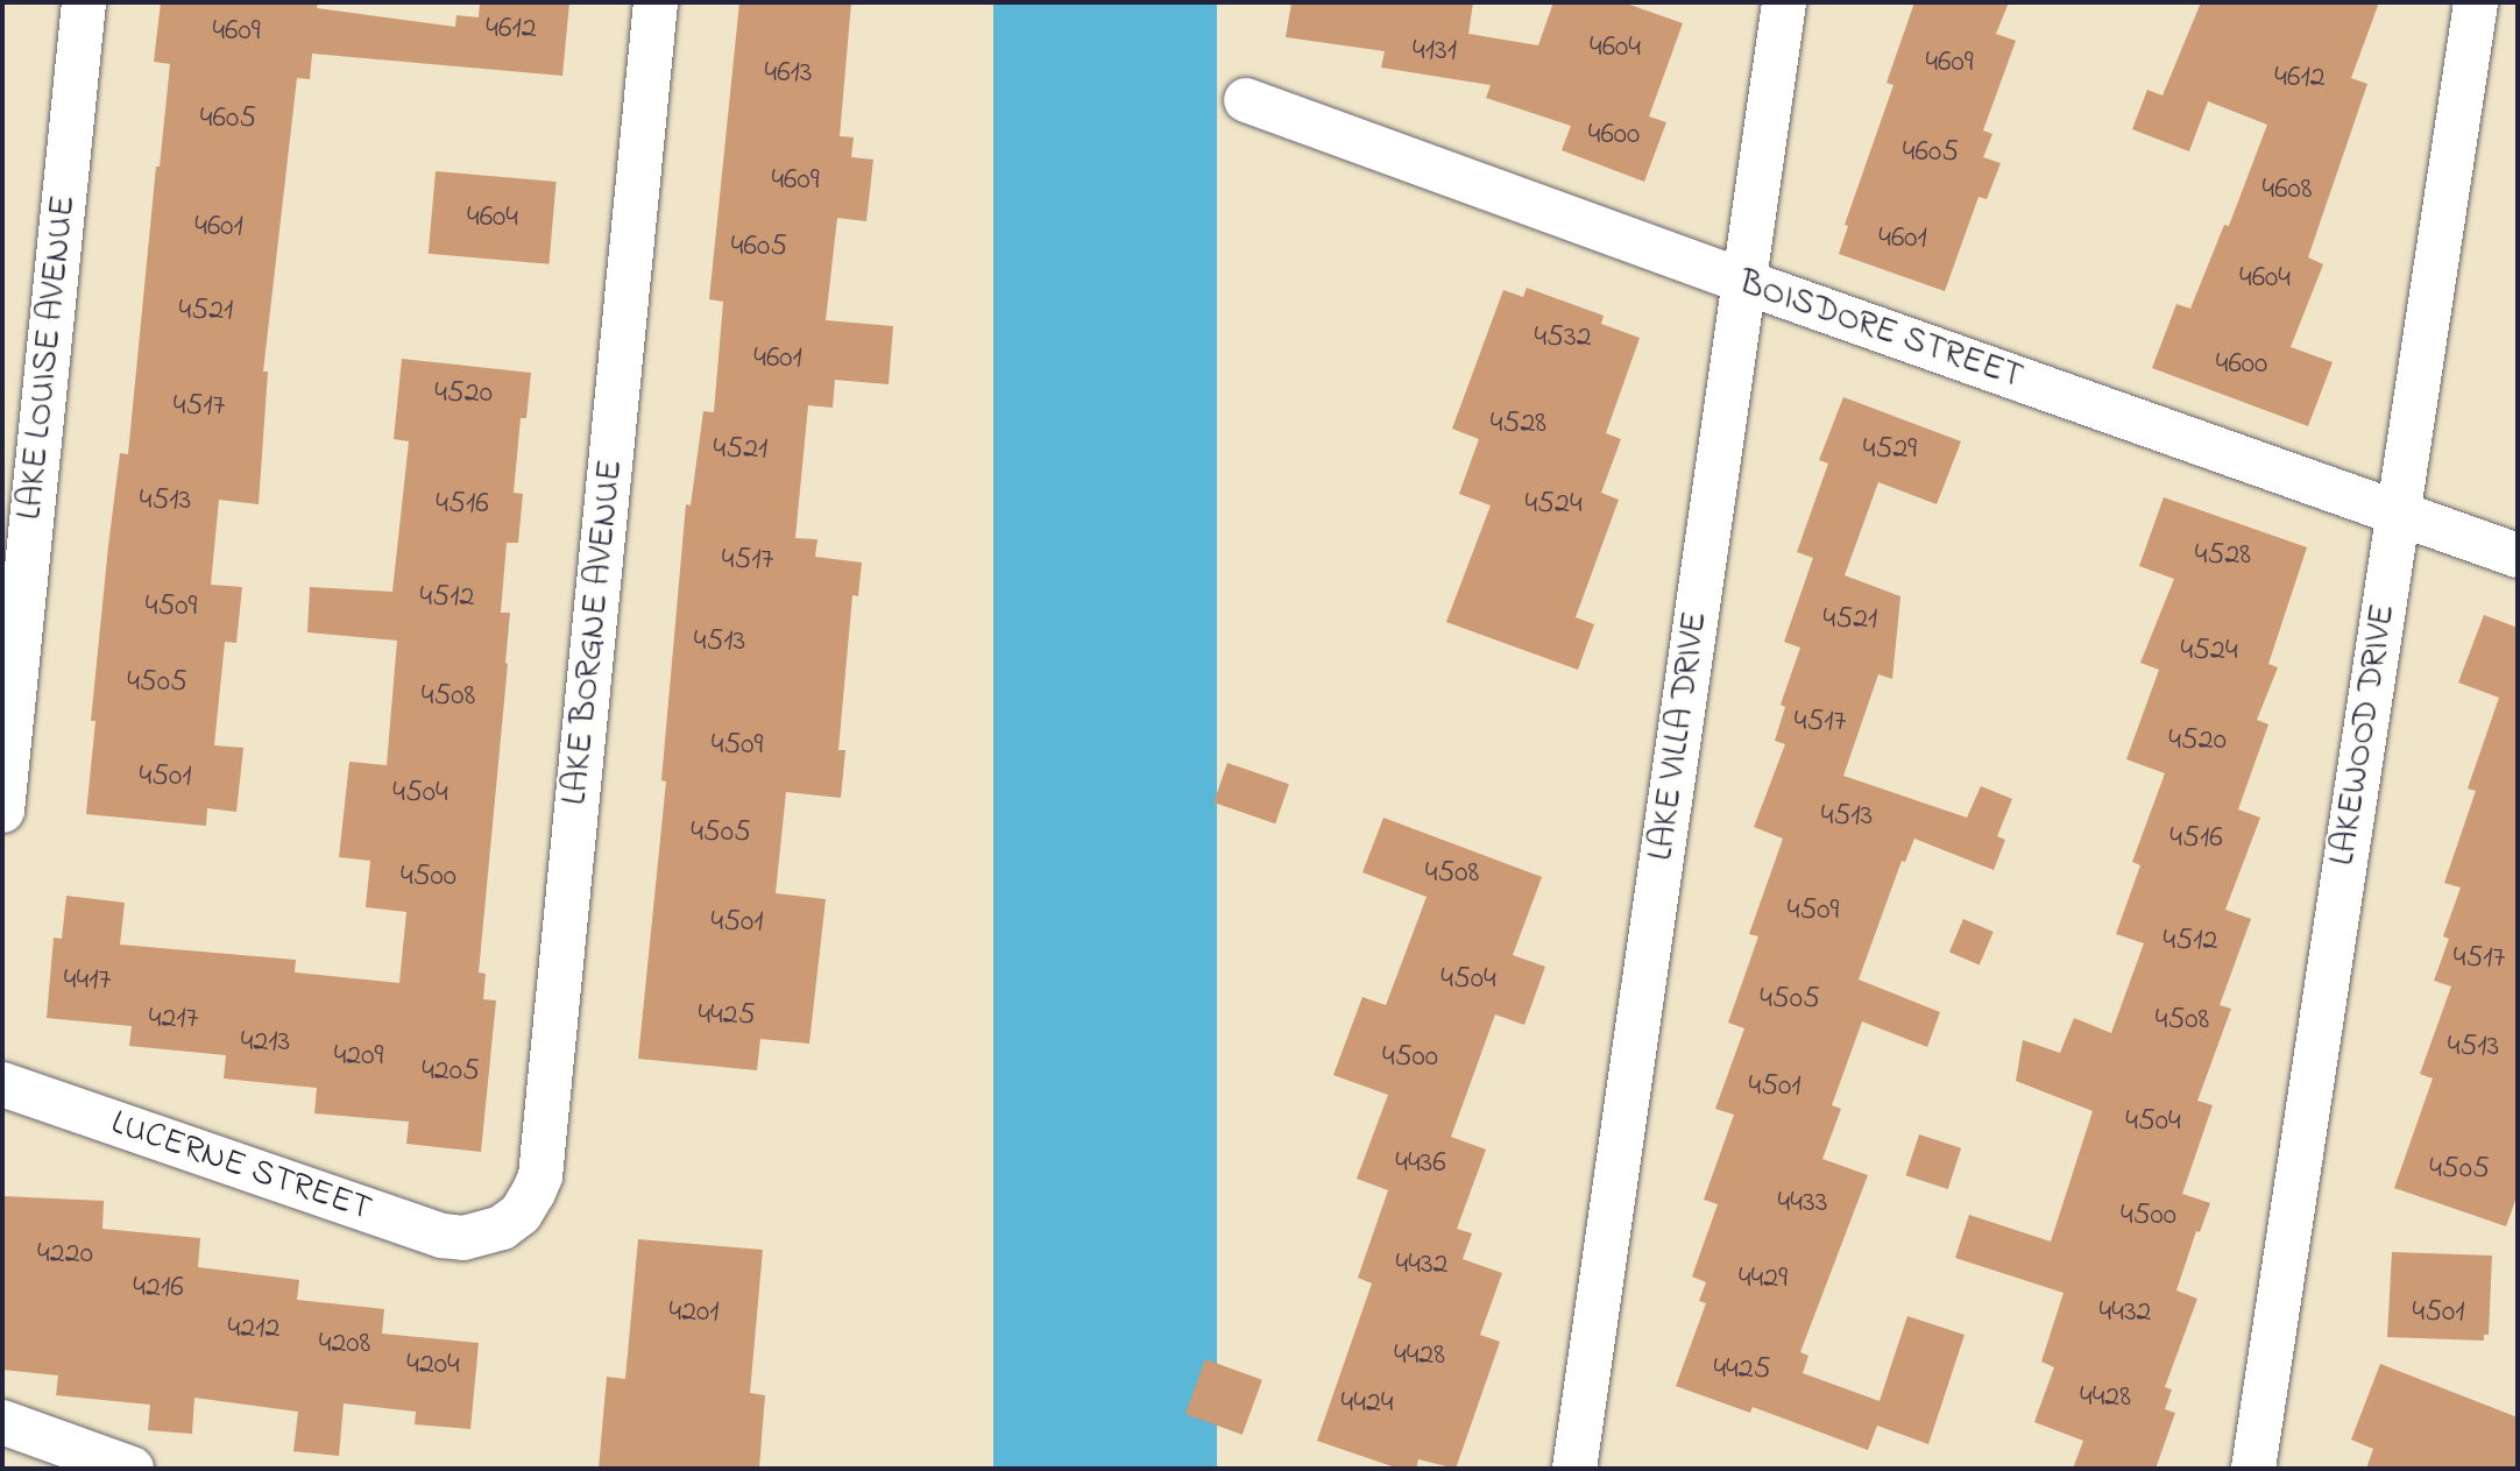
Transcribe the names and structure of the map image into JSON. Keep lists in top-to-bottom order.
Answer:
{
  "streets": {
    "street": [
      "BOISDORE STREET",
      "LAKE LOUISE AVENUE",
      "LAKE BORGNE AVENUE",
      "LAKEWOOD DRIVE",
      "LAKE VILLA DRIVE",
      "LUCERNE STREET"
    ]
  },
  "crossings": [
    ["BOISDORE STREET", "LAKEWOOD DRIVE"],
    ["BOISDORE STREET", "LAKE VILLA DRIVE"],
    ["LAKE BORGNE AVENUE", "LUCERNE STREET"]
  ],
  "house_numbers": [
    "4612",
    "4609",
    "4604",
    "4131",
    "4609",
    "4613",
    "4612",
    "4605",
    "4600",
    "4605",
    "4609",
    "4608",
    "4604",
    "4601",
    "4601",
    "4605",
    "4604",
    "4521",
    "4532",
    "4601",
    "4600",
    "4520",
    "4517",
    "4528",
    "4521",
    "4529",
    "4513",
    "4516",
    "4524",
    "4528",
    "4517",
    "4512",
    "4509",
    "4521",
    "4513",
    "4524",
    "4505",
    "4508",
    "4517",
    "4520",
    "4509",
    "4501",
    "4504",
    "4513",
    "4505",
    "4516",
    "4508",
    "4500",
    "4509",
    "4501",
    "4512",
    "4517",
    "4504",
    "4417",
    "4505",
    "4425",
    "4217",
    "4508",
    "4213",
    "4513",
    "4209",
    "4500",
    "4205",
    "4501",
    "4504",
    "4436",
    "4505",
    "4433",
    "4500",
    "4220",
    "4432",
    "4429",
    "4216",
    "4201",
    "4432",
    "4501",
    "4212",
    "4208",
    "4428",
    "4204",
    "4425",
    "4428",
    "4424"
  ]
}
